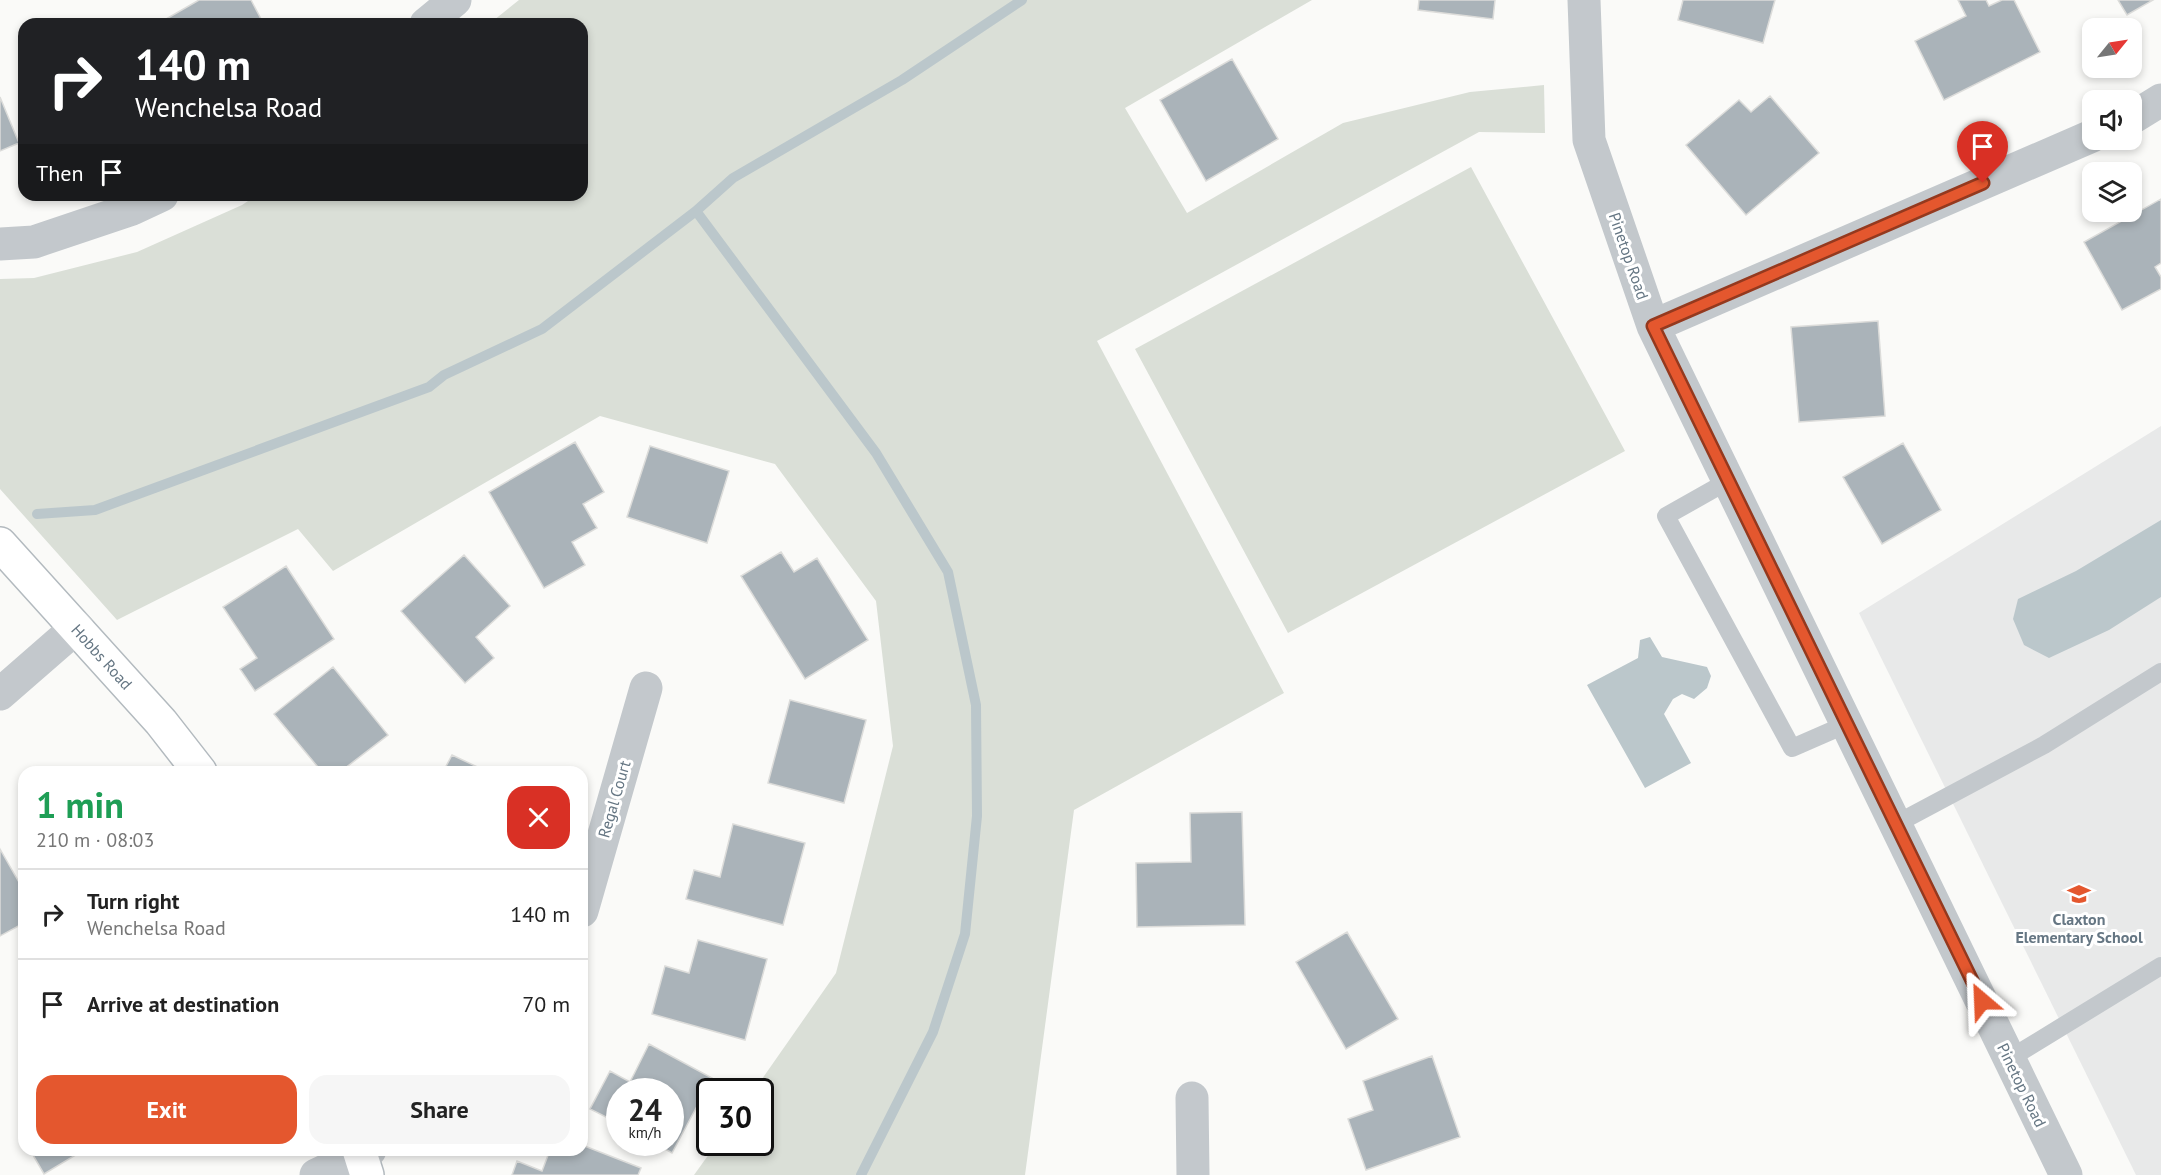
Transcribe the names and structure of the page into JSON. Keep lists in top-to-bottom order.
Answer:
{
  "streets": {
    "street": ["Pinetop Road", "Hobbs Road", "Regal Court"]
  },
  "places": {
    "school or university": ["Claxton Elementary School"]
  },
  "north": "top right",
  "page": {
    "turn": ["140 m", "Wenchelsa Road"],
    "then": "Then",
    "heading": ["1 min", "210 m · 08:03"],
    "list": [
      {
        "name": "Turn right",
        "note": "Wenchelsa Road",
        "value": "140 m"
      },
      {
        "name": "Arrive at destination",
        "value": "70 m"
      }
    ],
    "buttons": ["Exit", "Share"],
    "speed": "24 km/h",
    "limit": "30"
  }
}
